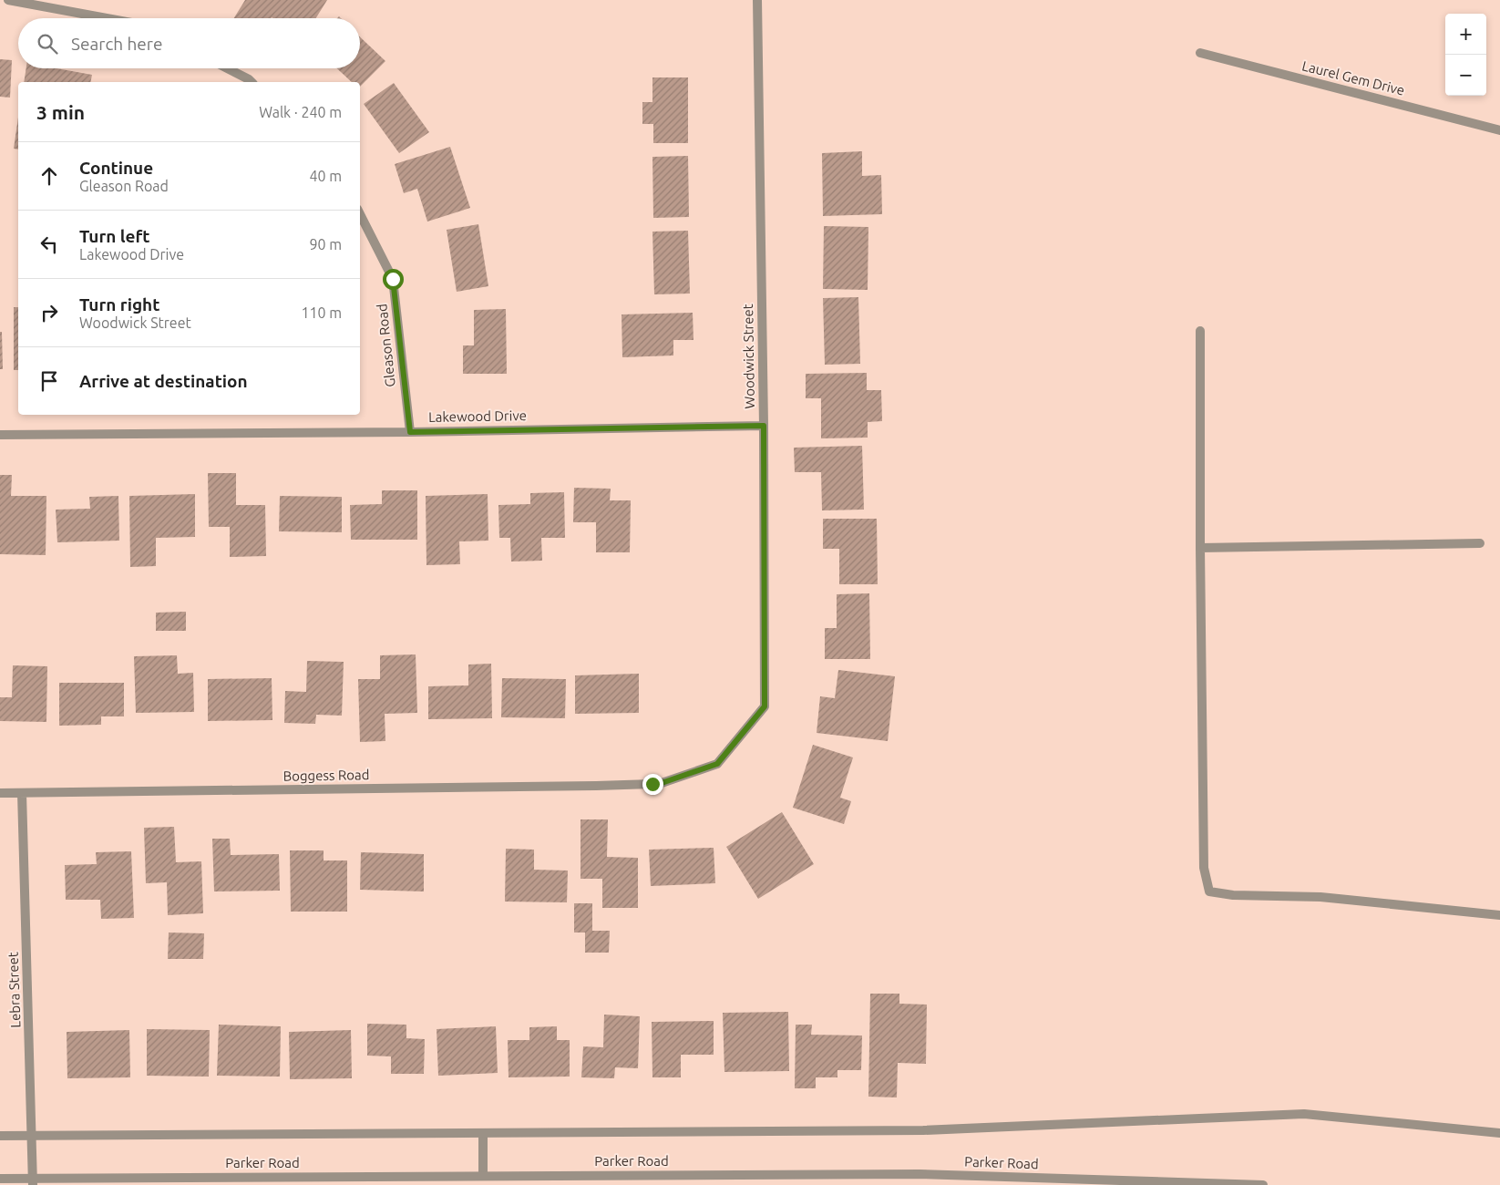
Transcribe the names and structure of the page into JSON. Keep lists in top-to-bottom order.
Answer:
{
  "streets": {
    "street": [
      "Laurel Gem Drive",
      "Gleason Road",
      "Woodwick Street",
      "Lakewood Drive",
      "Boggess Road",
      "Lebra Street",
      "Parker Road"
    ]
  },
  "crossings": [
    ["Gleason Road", "Lakewood Drive"],
    ["Woodwick Street", "Lakewood Drive"],
    ["Woodwick Street", "Boggess Road"],
    ["Boggess Road", "Lebra Street"],
    ["Lebra Street", "Parker Road"]
  ],
  "page": {
    "map_buttons": ["+", "−"],
    "search": "Search here",
    "heading": ["3 min", "Walk · 240 m"],
    "list": [
      ["Continue", "Gleason Road", "40 m"],
      ["Turn left", "Lakewood Drive", "90 m"],
      ["Turn right", "Woodwick Street", "110 m"],
      "Arrive at destination"
    ]
  }
}
